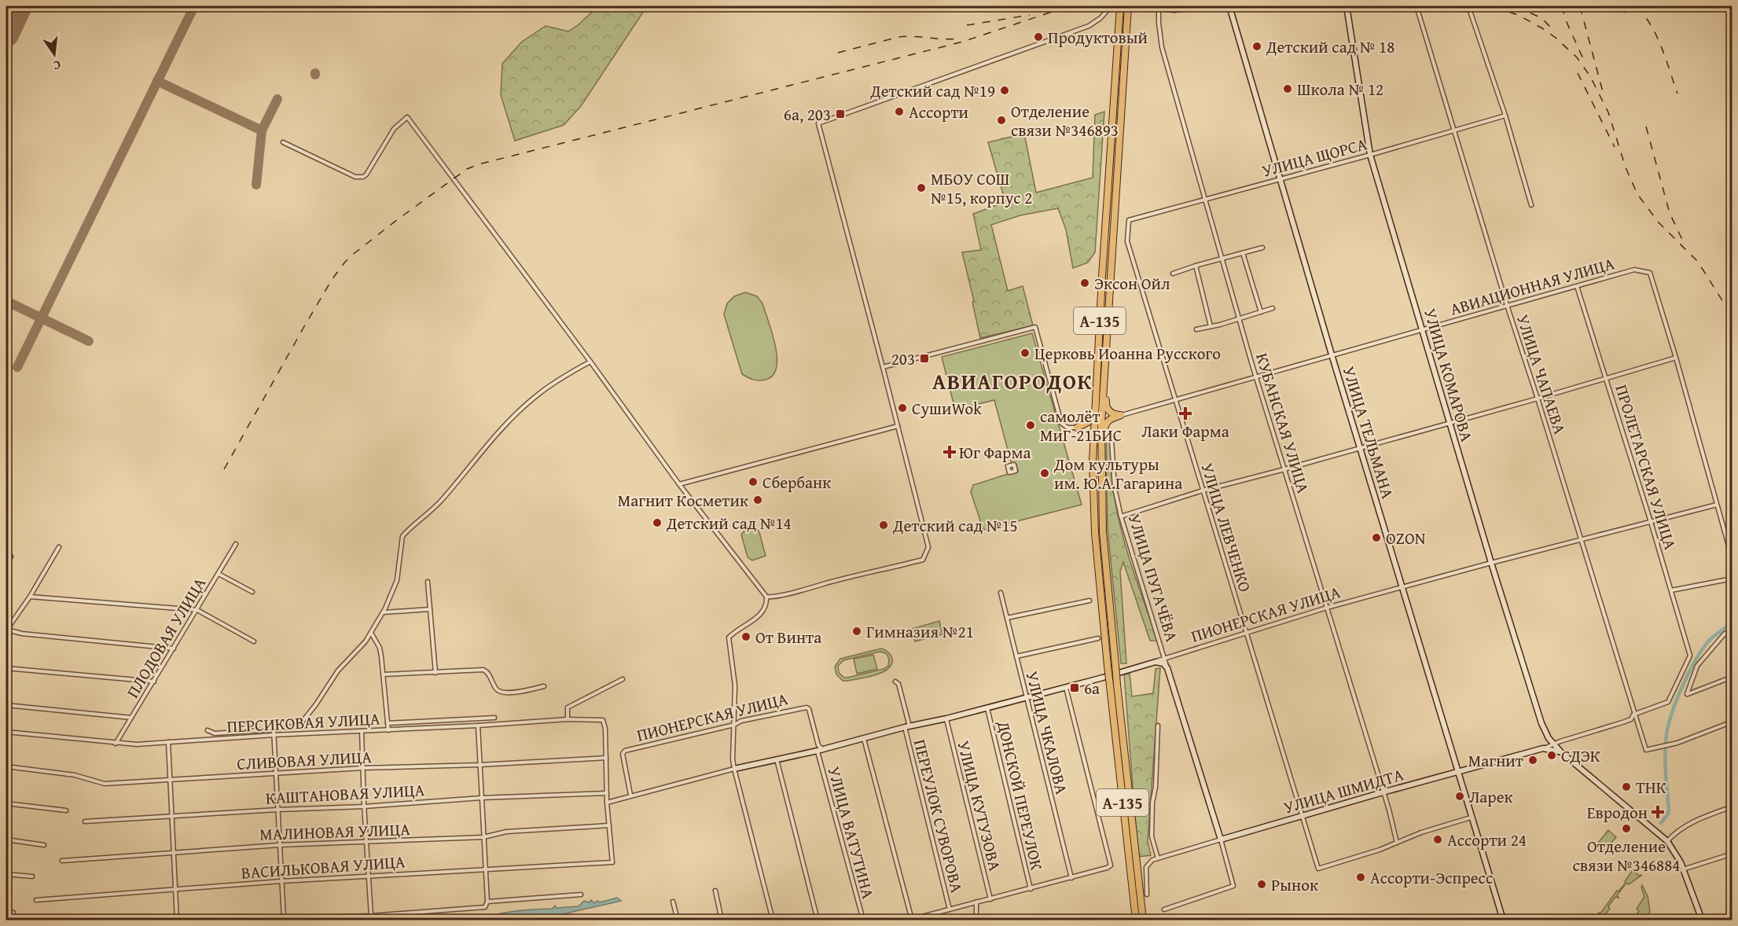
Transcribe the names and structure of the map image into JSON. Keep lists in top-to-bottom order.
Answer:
{
  "streets": {
    "highway": ["А-135"],
    "street": [
      "УЛИЦА ЩОРСА",
      "АВИАЦИОННАЯ УЛИЦА",
      "УЛИЦА ЧАПАЕВА",
      "УЛИЦА КОМАРОВА",
      "КУБАНСКАЯ УЛИЦА",
      "УЛИЦА ТЕЛЬМАНА",
      "ПРОЛЕТАРСКАЯ УЛИЦА",
      "УЛИЦА ЛЕВЧЕНКО",
      "УЛИЦА ПУГАЧЁВА",
      "ПИОНЕРСКАЯ УЛИЦА",
      "ПЛОДОВАЯ УЛИЦА",
      "ПЕРСИКОВАЯ УЛИЦА",
      "УЛИЦА ЧКАЛОВА",
      "СЛИВОВАЯ УЛИЦА",
      "УЛИЦА ШМИДТА",
      "КАШТАНОВАЯ УЛИЦА",
      "ДОНСКОЙ ПЕРЕУЛОК",
      "УЛИЦА КУТУЗОВА",
      "ПЕРЕУЛОК СУВОРОВА",
      "МАЛИНОВАЯ УЛИЦА",
      "УЛИЦА ВАТУТИНА",
      "ВАСИЛЬКОВАЯ УЛИЦА"
    ]
  },
  "crossings": [
    ["УЛИЦА ЩОРСА", "УЛИЦА ЧАПАЕВА"],
    ["УЛИЦА ЩОРСА", "УЛИЦА КОМАРОВА"],
    ["УЛИЦА ЩОРСА", "КУБАНСКАЯ УЛИЦА"],
    ["УЛИЦА ЩОРСА", "УЛИЦА ТЕЛЬМАНА"],
    ["УЛИЦА ЩОРСА", "УЛИЦА ЛЕВЧЕНКО"],
    ["АВИАЦИОННАЯ УЛИЦА", "УЛИЦА ЧАПАЕВА"],
    ["АВИАЦИОННАЯ УЛИЦА", "УЛИЦА КОМАРОВА"],
    ["АВИАЦИОННАЯ УЛИЦА", "КУБАНСКАЯ УЛИЦА"],
    ["АВИАЦИОННАЯ УЛИЦА", "УЛИЦА ТЕЛЬМАНА"],
    ["АВИАЦИОННАЯ УЛИЦА", "ПРОЛЕТАРСКАЯ УЛИЦА"],
    ["АВИАЦИОННАЯ УЛИЦА", "УЛИЦА ЛЕВЧЕНКО"],
    ["УЛИЦА ЧАПАЕВА", "ПИОНЕРСКАЯ УЛИЦА"],
    ["УЛИЦА ЧАПАЕВА", "УЛИЦА ШМИДТА"],
    ["УЛИЦА КОМАРОВА", "ПИОНЕРСКАЯ УЛИЦА"],
    ["УЛИЦА КОМАРОВА", "УЛИЦА ШМИДТА"],
    ["КУБАНСКАЯ УЛИЦА", "УЛИЦА ЛЕВЧЕНКО"],
    ["КУБАНСКАЯ УЛИЦА", "ПИОНЕРСКАЯ УЛИЦА"],
    ["КУБАНСКАЯ УЛИЦА", "УЛИЦА ШМИДТА"],
    ["УЛИЦА ТЕЛЬМАНА", "ПИОНЕРСКАЯ УЛИЦА"],
    ["УЛИЦА ТЕЛЬМАНА", "УЛИЦА ШМИДТА"],
    ["ПРОЛЕТАРСКАЯ УЛИЦА", "ПИОНЕРСКАЯ УЛИЦА"],
    ["ПРОЛЕТАРСКАЯ УЛИЦА", "УЛИЦА ШМИДТА"],
    ["УЛИЦА ЛЕВЧЕНКО", "ПИОНЕРСКАЯ УЛИЦА"],
    ["УЛИЦА ЛЕВЧЕНКО", "УЛИЦА ШМИДТА"],
    ["УЛИЦА ПУГАЧЁВА", "ПИОНЕРСКАЯ УЛИЦА"],
    ["УЛИЦА ПУГАЧЁВА", "УЛИЦА ШМИДТА"],
    ["ПИОНЕРСКАЯ УЛИЦА", "УЛИЦА ЧКАЛОВА"],
    ["ПИОНЕРСКАЯ УЛИЦА", "ДОНСКОЙ ПЕРЕУЛОК"],
    ["ПИОНЕРСКАЯ УЛИЦА", "УЛИЦА КУТУЗОВА"],
    ["ПИОНЕРСКАЯ УЛИЦА", "ПЕРЕУЛОК СУВОРОВА"],
    ["ПИОНЕРСКАЯ УЛИЦА", "УЛИЦА ВАТУТИНА"],
    ["ПЛОДОВАЯ УЛИЦА", "ПЕРСИКОВАЯ УЛИЦА"],
    ["ПЕРСИКОВАЯ УЛИЦА", "СЛИВОВАЯ УЛИЦА"],
    ["МАЛИНОВАЯ УЛИЦА", "ВАСИЛЬКОВАЯ УЛИЦА"]
  ],
  "districts": ["АВИАГОРОДОК"],
  "places": {
    "other": [
      "Продуктовый",
      "Детский сад № 18",
      "Школа № 12",
      "Детский сад №19",
      "Ассорти",
      "Отделение связи №346893",
      "МБОУ СОШ №15, корпус 2",
      "Эксон Ойл",
      "Церковь Иоанна Русского",
      "СушиWok",
      "самолёт МиГ-21БИС",
      "Дом культуры им. Ю.А.Гагарина",
      "Сбербанк",
      "Магнит Косметик",
      "Детский сад №14",
      "Детский сад №15",
      "OZON",
      "Гимназия №21",
      "От Винта",
      "СДЭК",
      "Магнит",
      "ТНК",
      "Ларек",
      "Отделение связи №346884",
      "Ассорти 24",
      "Ассорти-Эспресс",
      "Рынок"
    ],
    "transit": ["6а, 203", "203", "6а"],
    "health": ["Лаки Фарма", "Юг Фарма", "Евродон"]
  },
  "north": "bottom"
}
